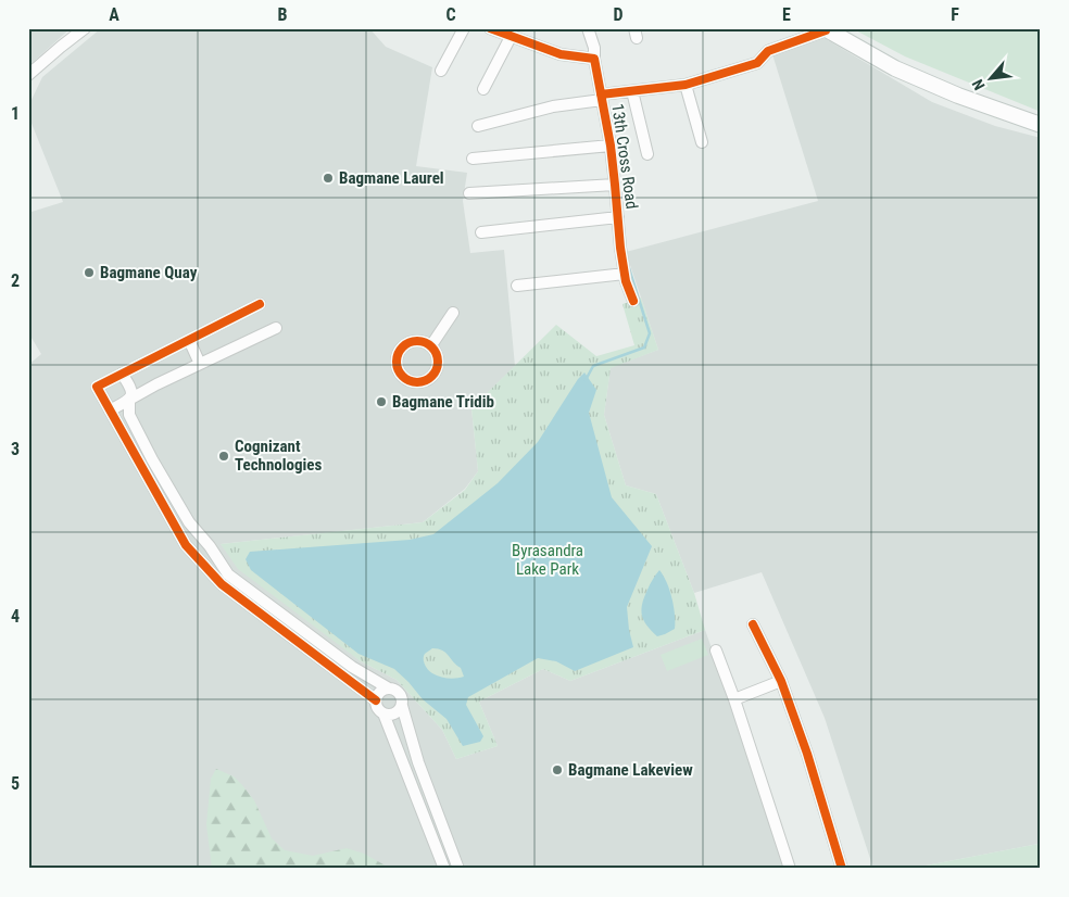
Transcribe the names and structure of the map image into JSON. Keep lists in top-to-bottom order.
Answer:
{
  "streets": {
    "street": ["13th Cross Road"]
  },
  "parks": ["Byrasandra Lake Park"],
  "places": [
    "Bagmane Laurel",
    "Bagmane Quay",
    "Bagmane Tridib",
    "Cognizant Technologies",
    "Bagmane Lakeview"
  ],
  "north": "bottom left",
  "grid": {
    "columns": [
      "A",
      "B",
      "C",
      "D",
      "E",
      "F"
    ],
    "rows": [
      "1",
      "2",
      "3",
      "4",
      "5"
    ]
  }
}
